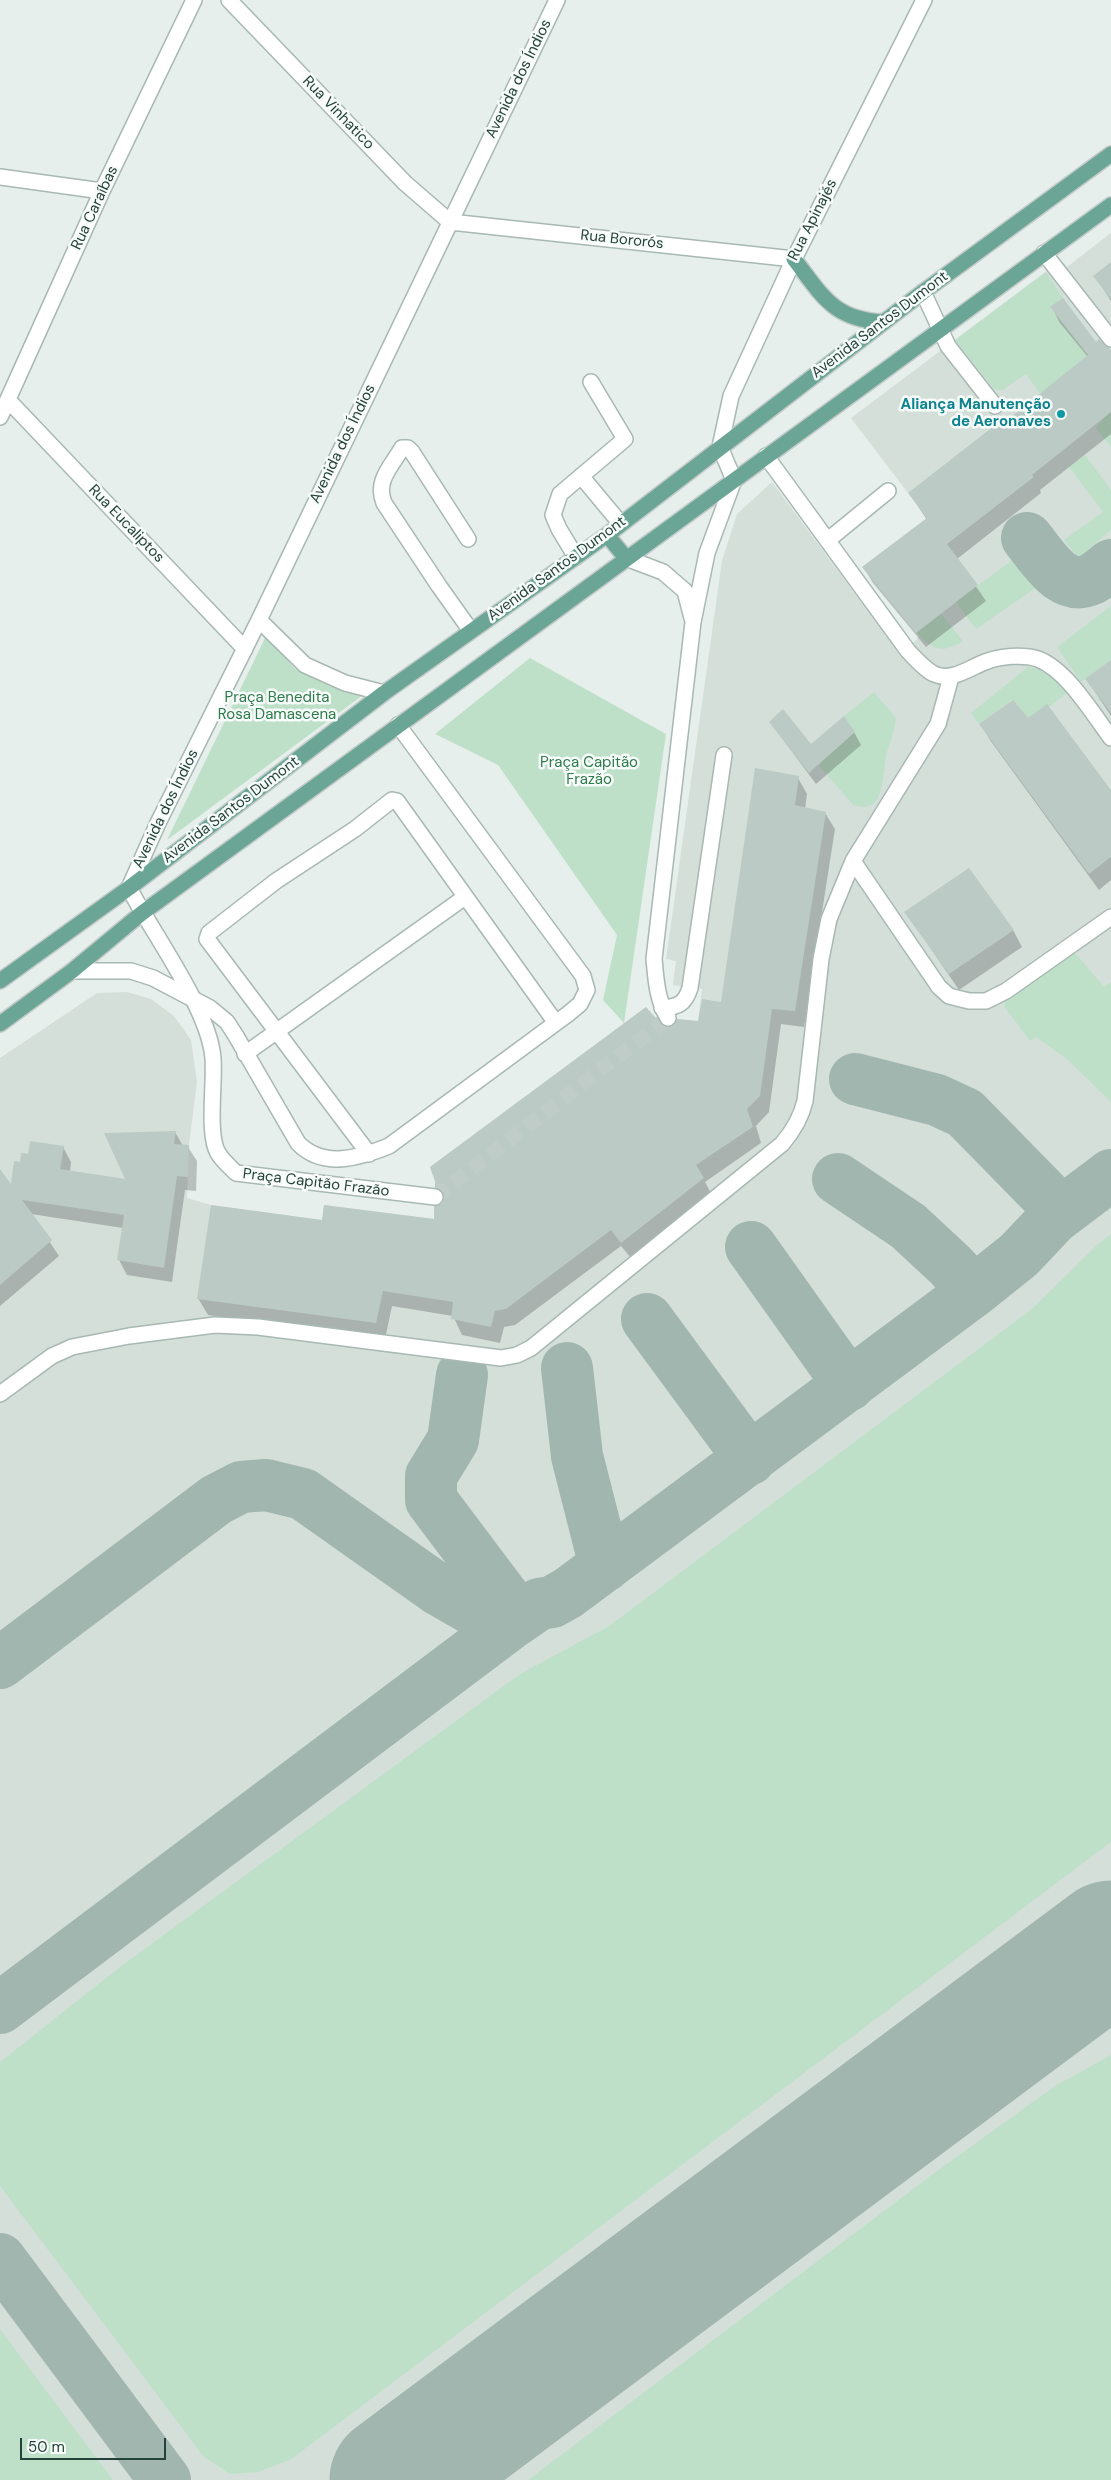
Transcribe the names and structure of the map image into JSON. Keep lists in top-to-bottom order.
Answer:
{
  "streets": {
    "main road": ["Avenida Santos Dumont"],
    "street": [
      "Avenida dos Índios",
      "Rua Vinhatico",
      "Rua Caraíbas",
      "Rua Apinajés",
      "Rua Bororós",
      "Rua Eucaliptos",
      "Praça Capitão Frazão"
    ]
  },
  "crossings": [
    ["Avenida dos Índios", "Rua Vinhatico"],
    ["Avenida dos Índios", "Rua Bororós"],
    ["Avenida dos Índios", "Avenida Santos Dumont"],
    ["Avenida dos Índios", "Rua Eucaliptos"],
    ["Avenida dos Índios", "Praça Capitão Frazão"],
    ["Rua Vinhatico", "Rua Bororós"],
    ["Rua Caraíbas", "Rua Eucaliptos"],
    ["Rua Apinajés", "Rua Bororós"],
    ["Rua Apinajés", "Avenida Santos Dumont"],
    ["Avenida Santos Dumont", "Praça Capitão Frazão"]
  ],
  "parks": ["Praça Benedita Rosa Damascena", "Praça Capitão Frazão"],
  "places": ["Aliança Manutenção de Aeronaves"],
  "scale_bar": "50 m"
}
